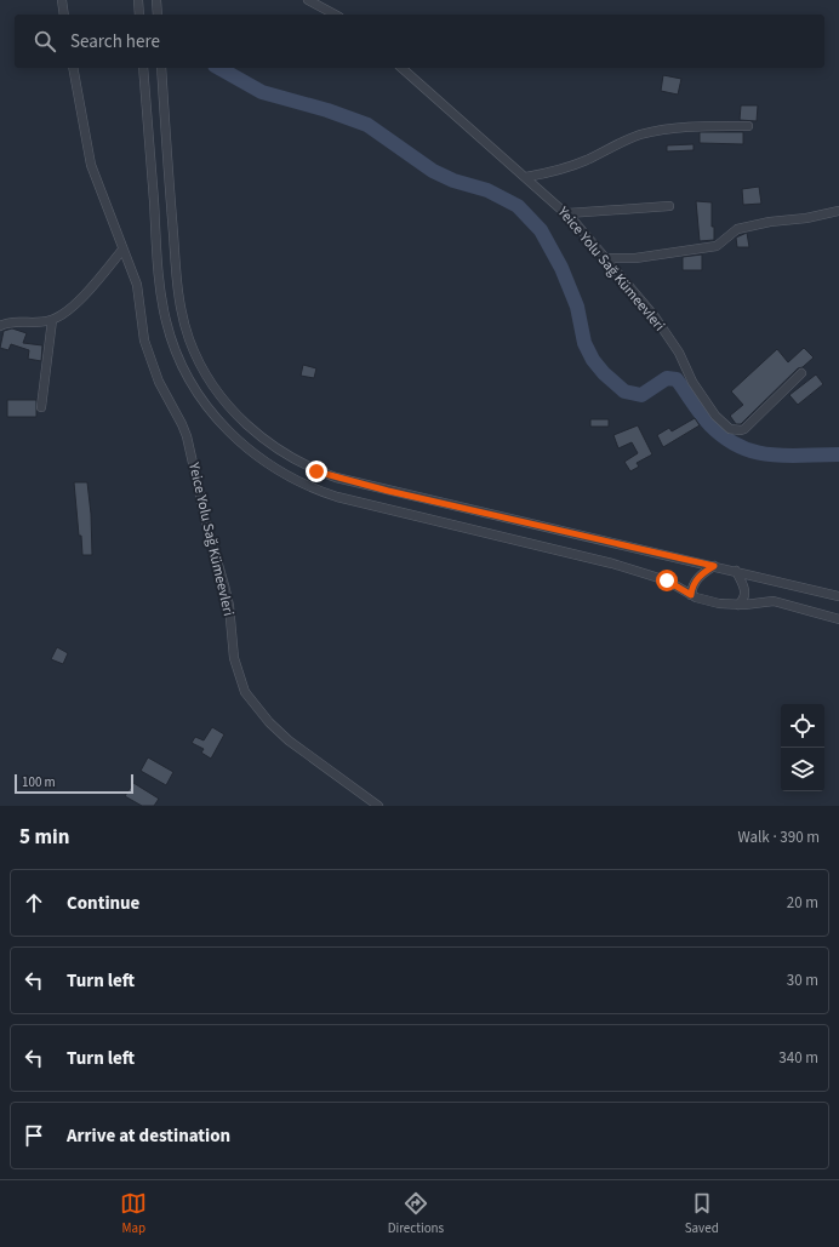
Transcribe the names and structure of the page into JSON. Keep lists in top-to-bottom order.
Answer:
{
  "streets": {
    "street": ["Yeice Yolu Sağ Kümeevleri"]
  },
  "scale_bar": "100 m",
  "page": {
    "search": "Search here",
    "scale": "100 m",
    "heading": ["5 min", "Walk · 390 m"],
    "list": [
      ["Continue", "20 m"],
      ["Turn left", "30 m"],
      ["Turn left", "340 m"],
      "Arrive at destination"
    ],
    "nav": ["Map", "Directions", "Saved"]
  }
}
